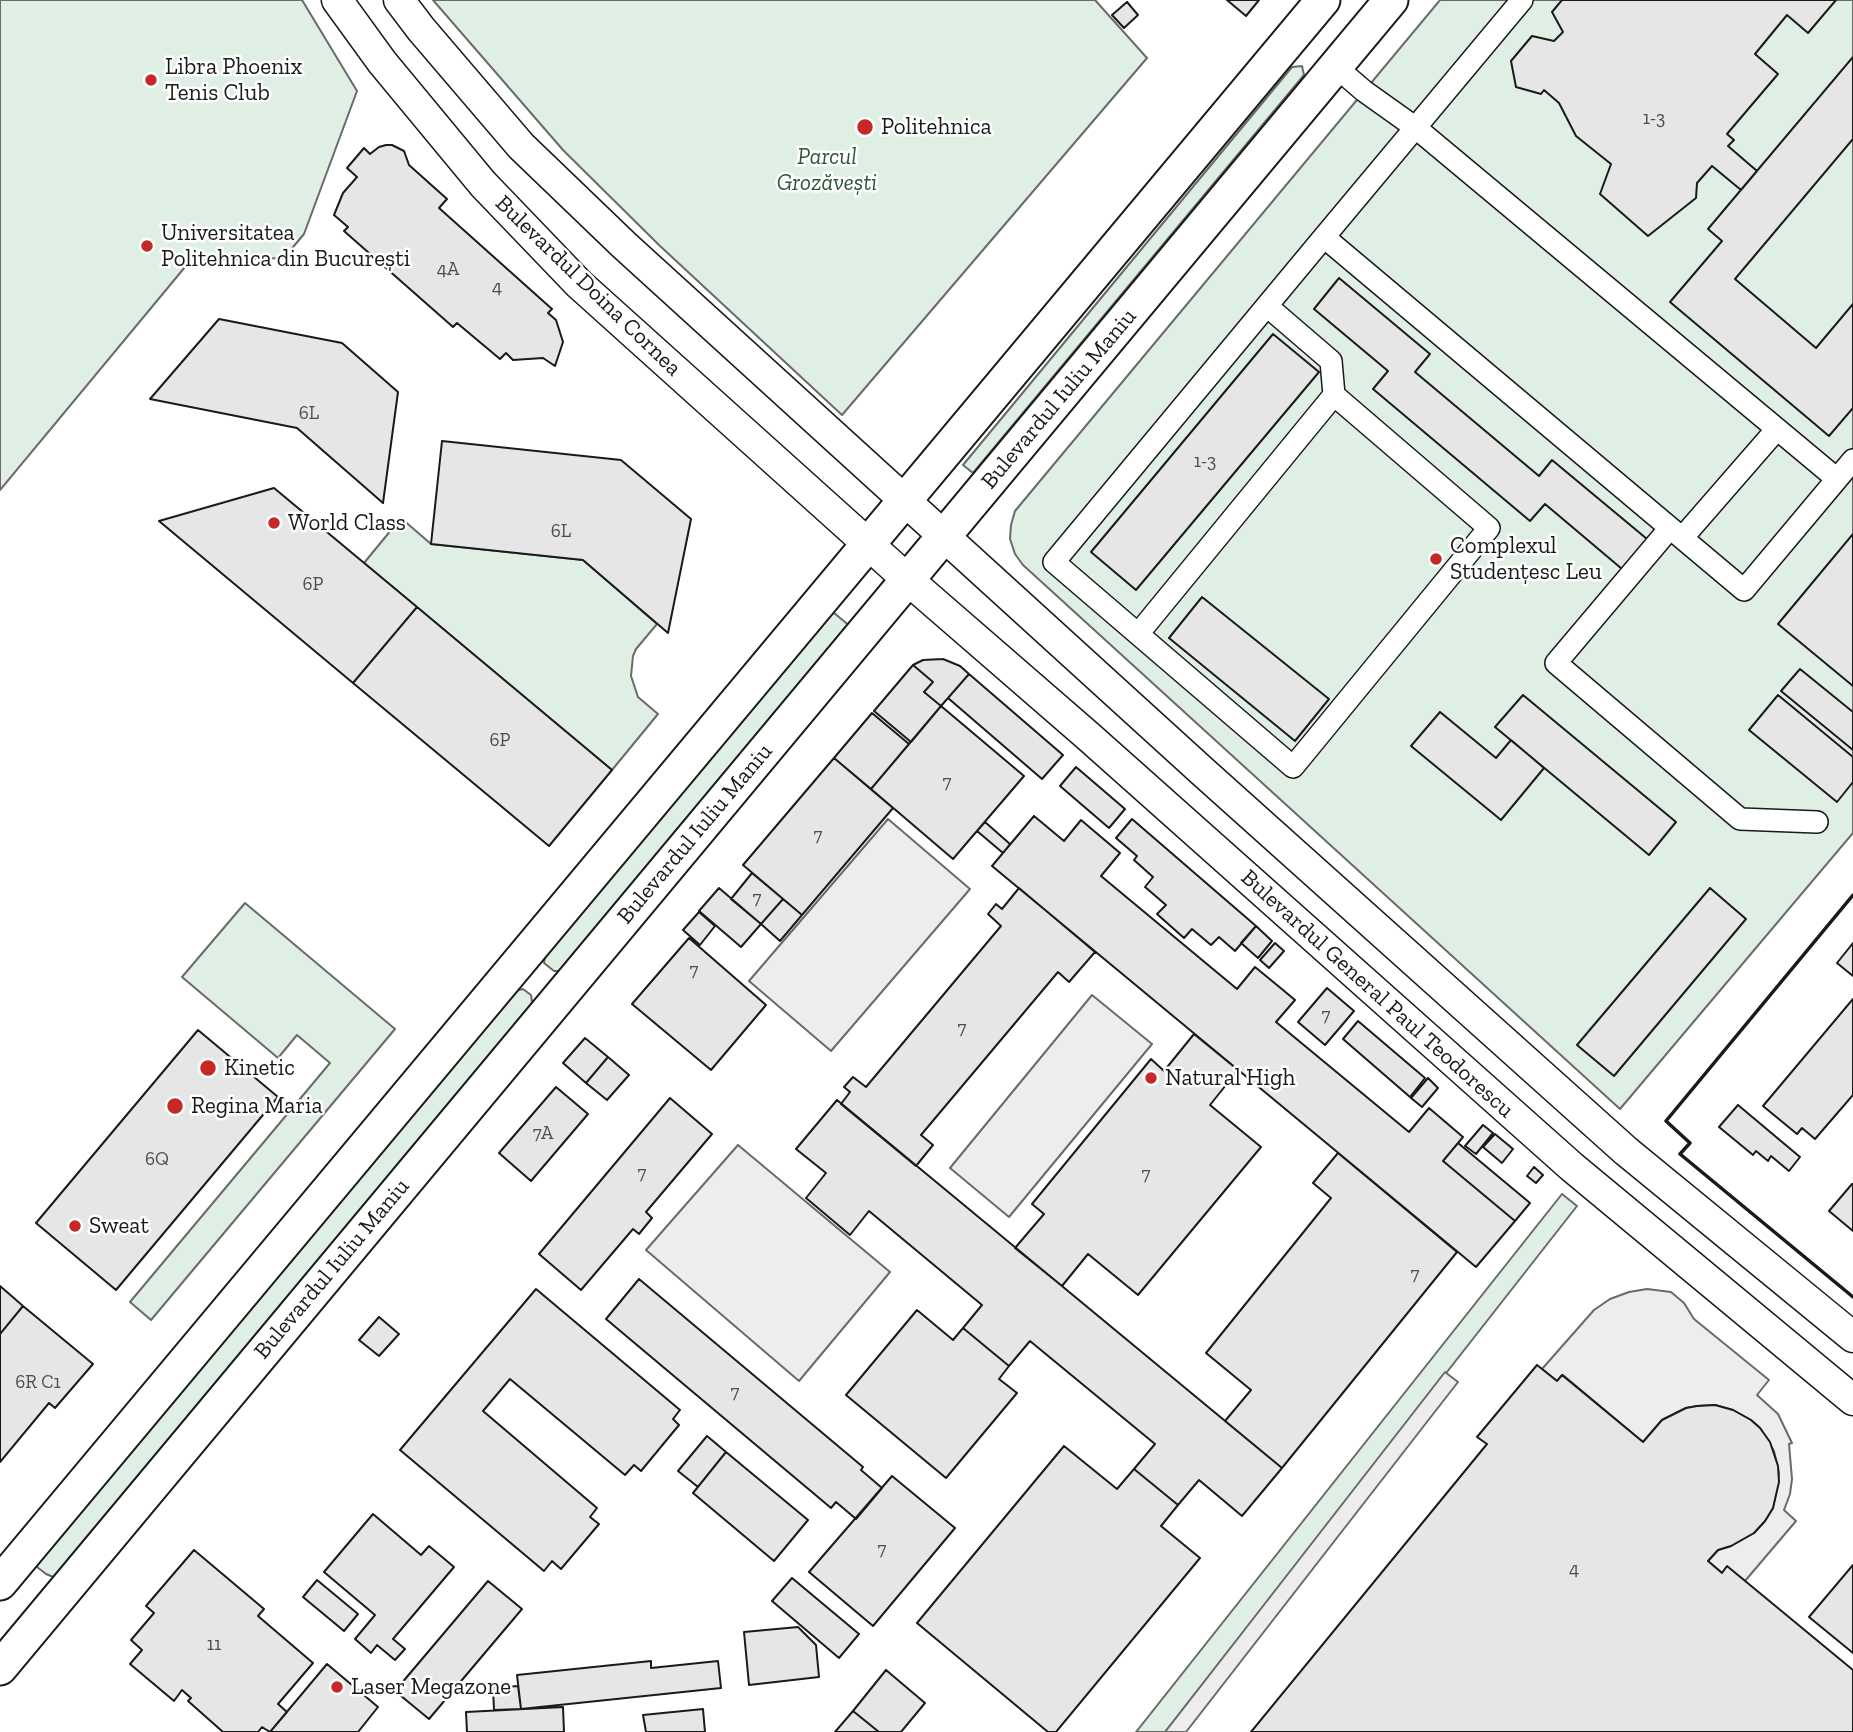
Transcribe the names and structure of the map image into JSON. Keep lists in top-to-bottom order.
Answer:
{
  "streets": {
    "main road": ["Bulevardul Doina Cornea", "Bulevardul Iuliu Maniu", "Bulevardul General Paul Teodorescu"]
  },
  "crossings": [
    ["Bulevardul Doina Cornea", "Bulevardul Iuliu Maniu"],
    ["Bulevardul Doina Cornea", "Bulevardul General Paul Teodorescu"],
    ["Bulevardul Iuliu Maniu", "Bulevardul General Paul Teodorescu"]
  ],
  "parks": ["Parcul Grozăvești"],
  "places": [
    "Libra Phoenix Tenis Club",
    "Politehnica",
    "Universitatea Politehnica din București",
    "World Class",
    "Complexul Studențesc Leu",
    "Kinetic",
    "Natural High",
    "Regina Maria",
    "Sweat",
    "Laser Megazone"
  ],
  "house_numbers": [
    "1-3",
    "4A",
    "4",
    "6L",
    "1-3",
    "6L",
    "6P",
    "6P",
    "7",
    "7",
    "7",
    "7",
    "7",
    "7",
    "7A",
    "6Q",
    "7",
    "7",
    "7",
    "6R C1",
    "7",
    "7",
    "4",
    "11"
  ]
}
